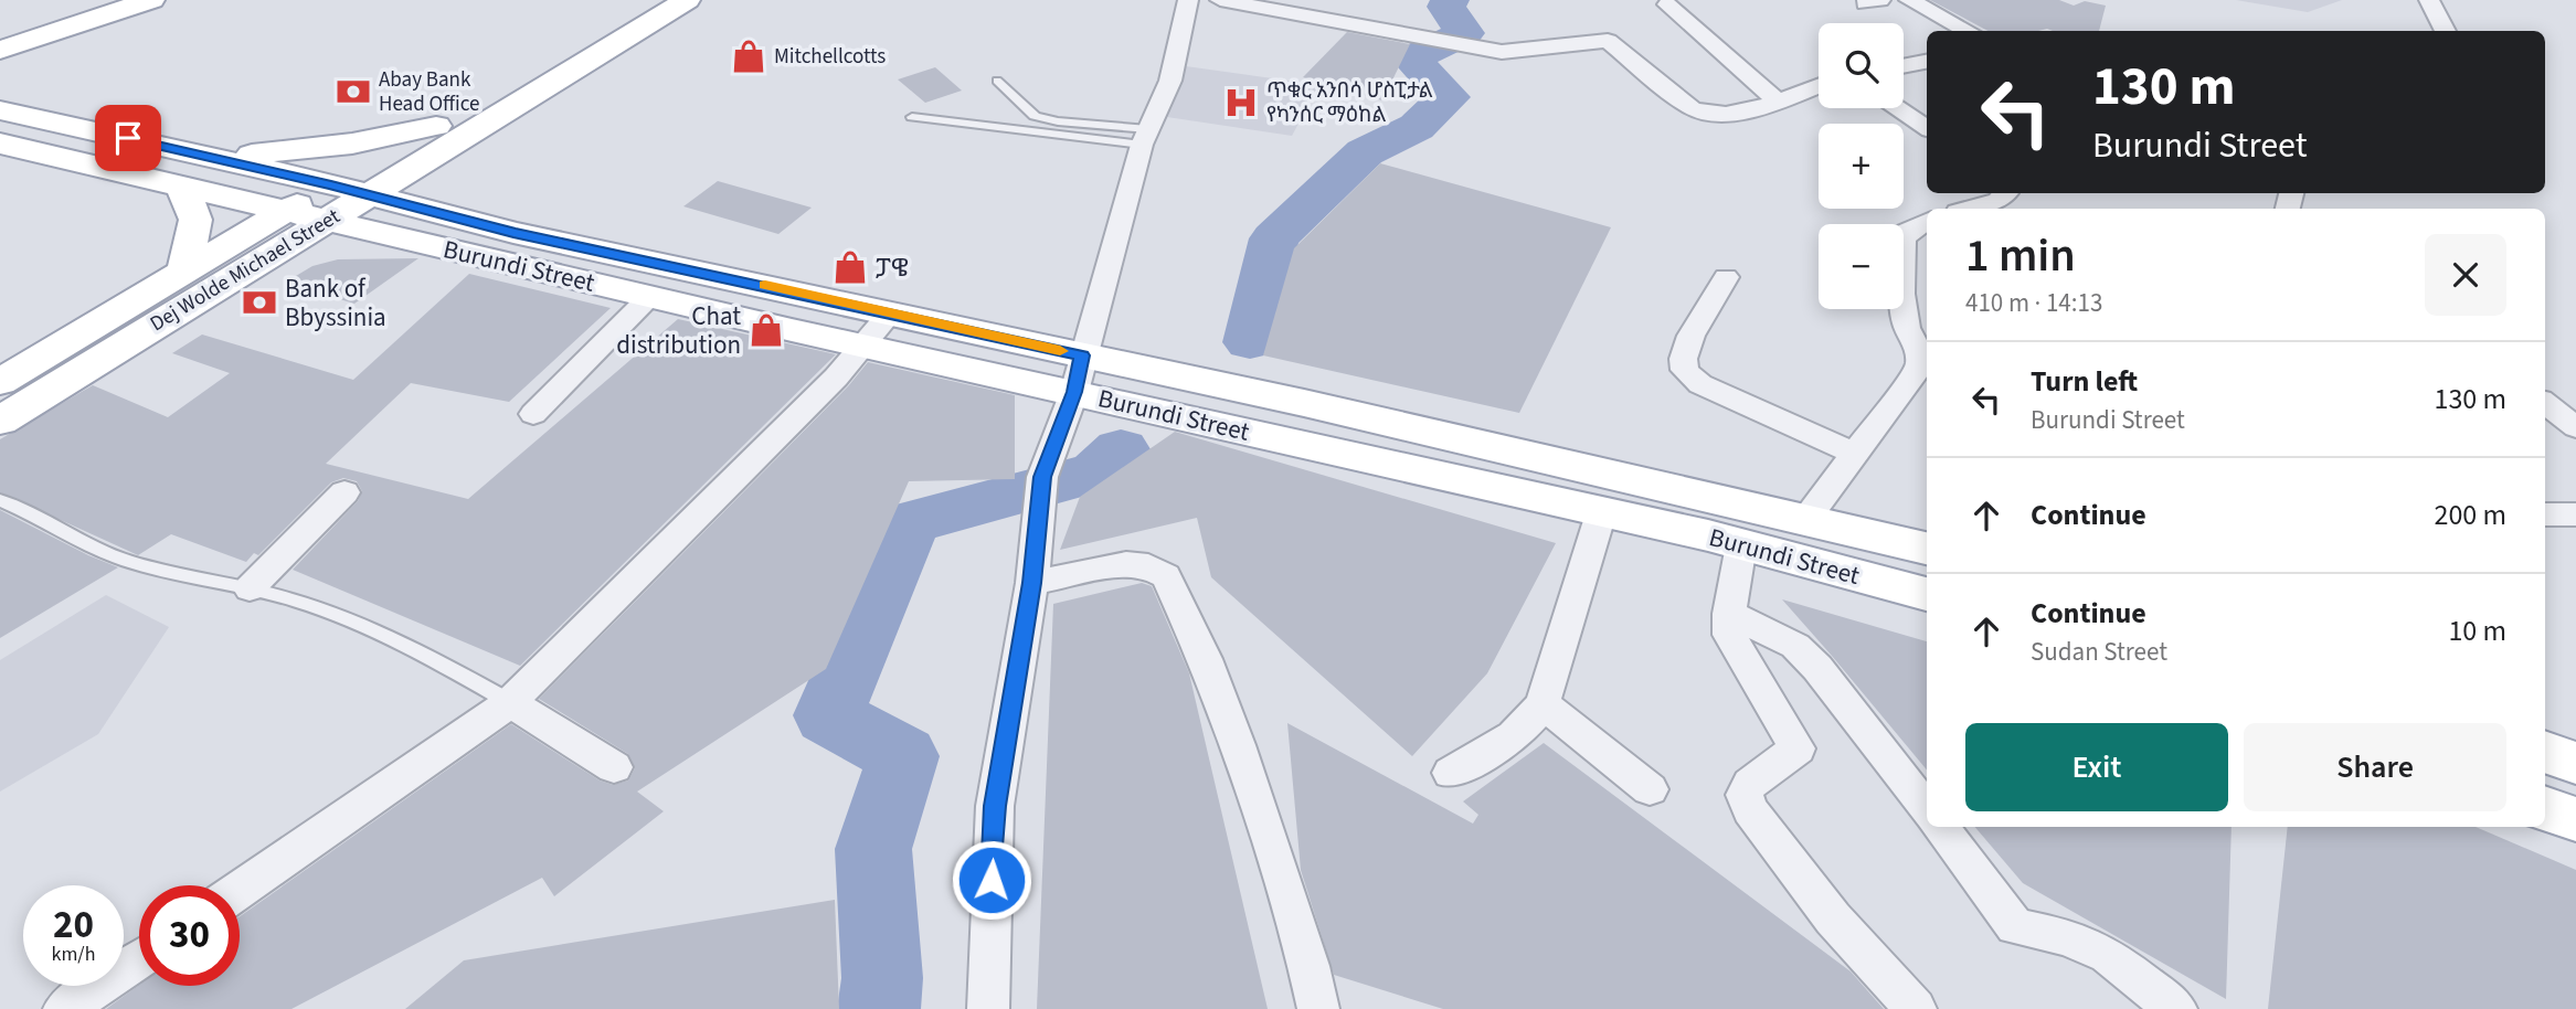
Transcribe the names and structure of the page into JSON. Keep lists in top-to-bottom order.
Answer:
{
  "streets": {
    "main road": ["Burundi Street", "Dej Wolde Michael Street"]
  },
  "crossings": [
    ["Burundi Street", "Dej Wolde Michael Street"]
  ],
  "places": {
    "shop": ["Mitchellcotts", "ፓዌ", "Chat distribution"],
    "bank": ["Abay Bank Head Office", "Bank of Bbyssinia"],
    "hospital": ["ጥቁር አንበሳ ሆስፒታል የካንሰር ማዕከል"]
  },
  "page": {
    "map_buttons": ["+", "−"],
    "turn": ["130 m", "Burundi Street"],
    "heading": ["1 min", "410 m · 14:13"],
    "list": [
      {
        "name": "Turn left",
        "note": "Burundi Street",
        "value": "130 m"
      },
      {
        "name": "Continue",
        "value": "200 m"
      },
      {
        "name": "Continue",
        "note": "Sudan Street",
        "value": "10 m"
      }
    ],
    "buttons": ["Exit", "Share"],
    "speed": "20 km/h",
    "limit": "30"
  }
}
